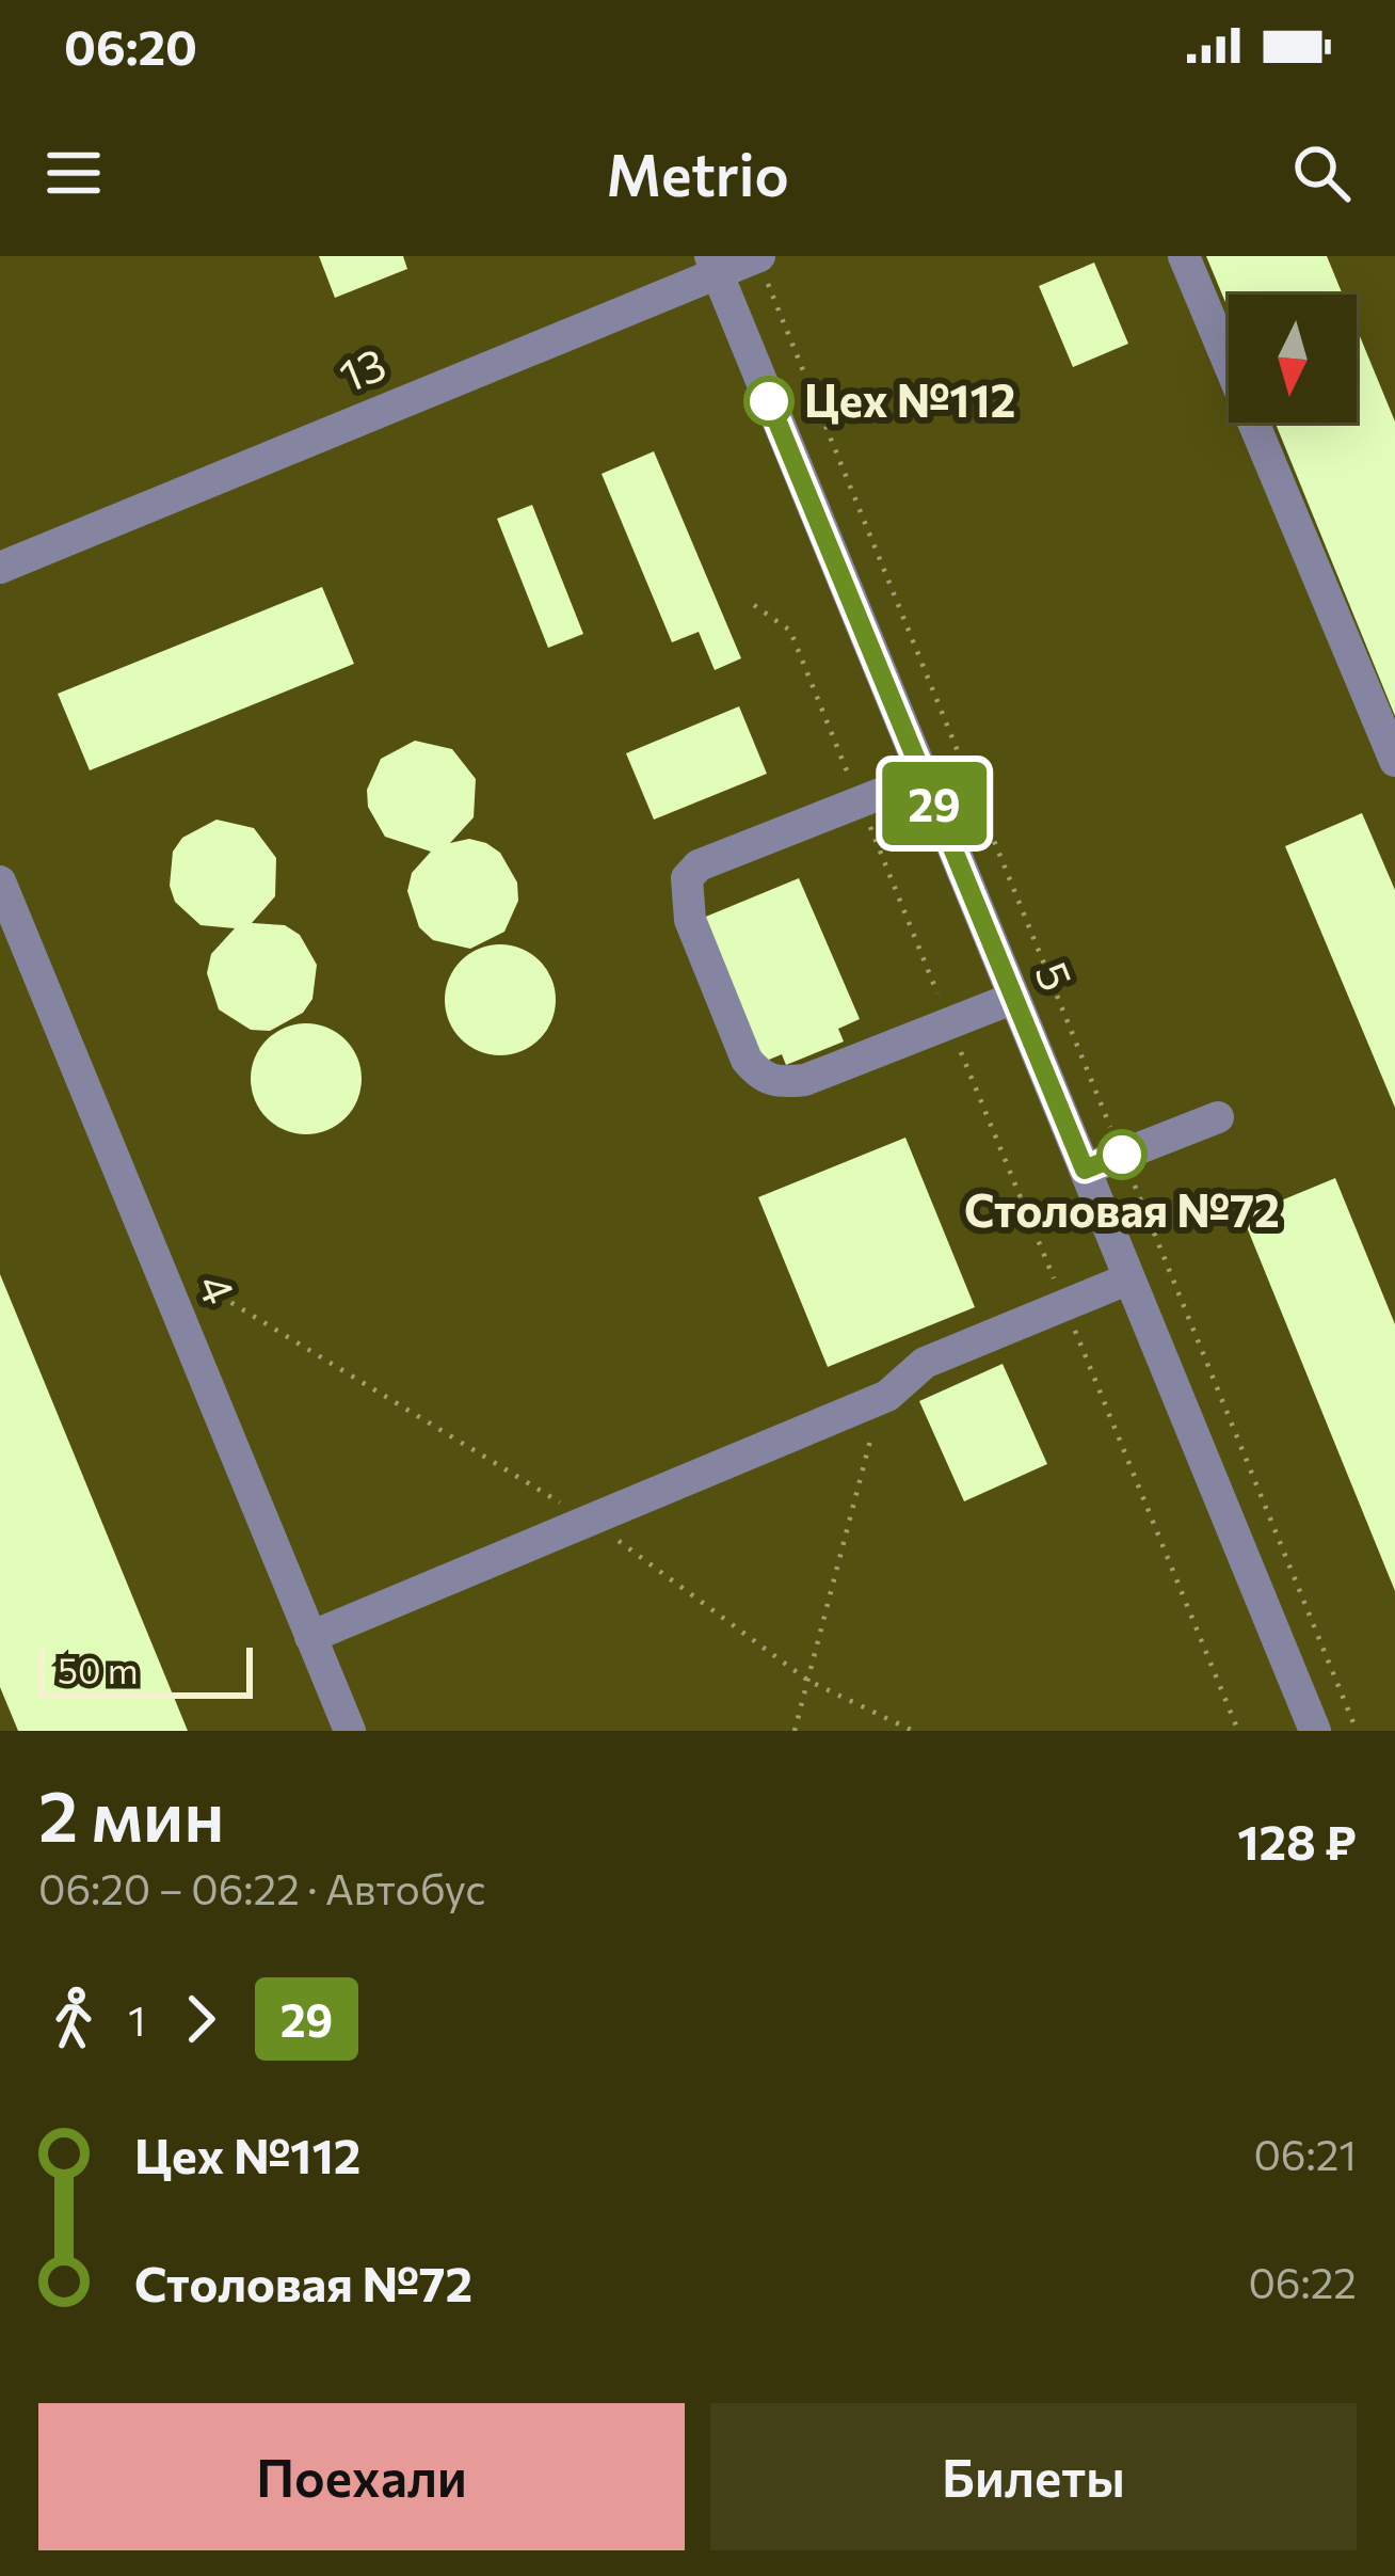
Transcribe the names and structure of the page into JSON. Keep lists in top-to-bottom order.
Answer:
{
  "streets": {
    "street": ["13", "5", "4"]
  },
  "crossings": [
    ["13", "5"]
  ],
  "places": ["Цех №112", "Столовая №72"],
  "lines": ["bus line 29"],
  "scale_bar": "50 m",
  "north": "bottom",
  "page": {
    "status": "06:20",
    "header": "Metrio",
    "on_map": "29",
    "scale": "50 m",
    "heading": ["2 мин", "06:20 – 06:22 · Автобус", "128 ₽"],
    "legs": ["1", "29"],
    "list": [
      {
        "name": "Цех №112",
        "value": "06:21"
      },
      {
        "name": "Столовая №72",
        "value": "06:22"
      }
    ],
    "buttons": ["Поехали", "Билеты"]
  }
}
